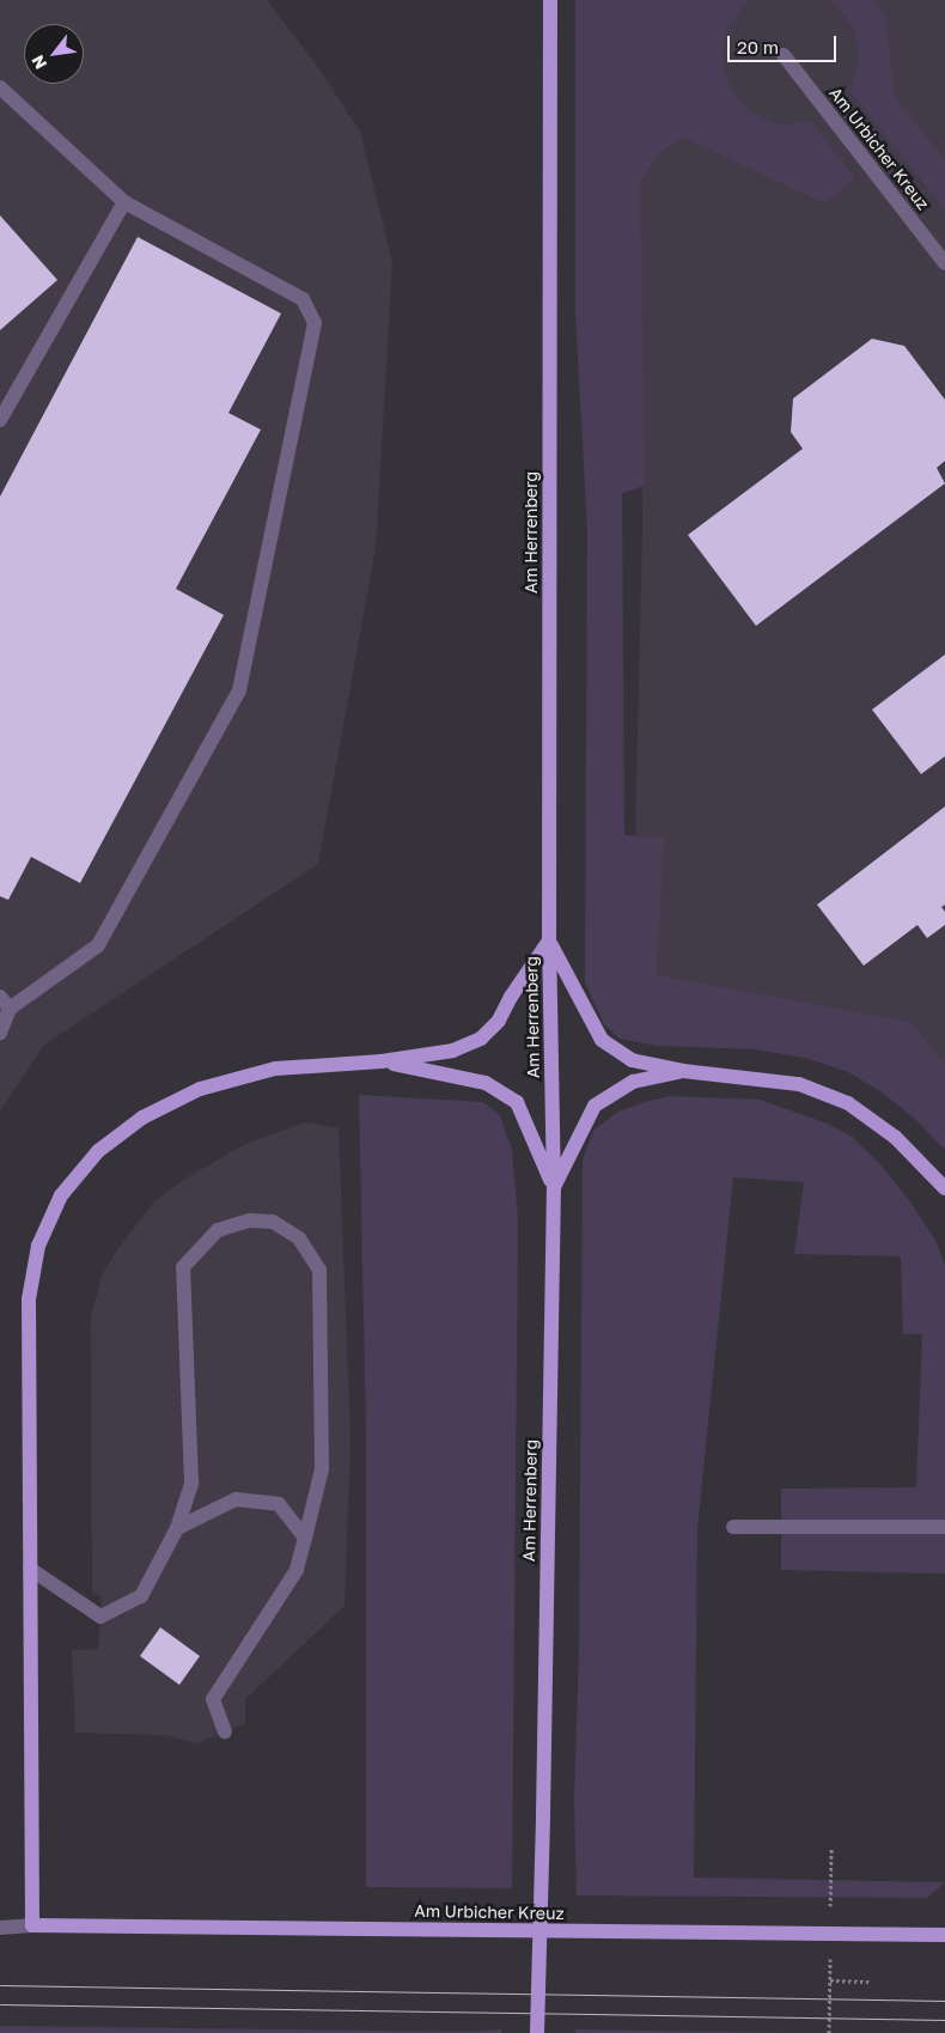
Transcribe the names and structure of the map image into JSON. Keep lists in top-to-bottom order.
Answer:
{
  "streets": {
    "main road": ["Am Urbicher Kreuz", "Am Herrenberg"]
  },
  "scale_bar": "20 m",
  "north": "bottom left"
}
